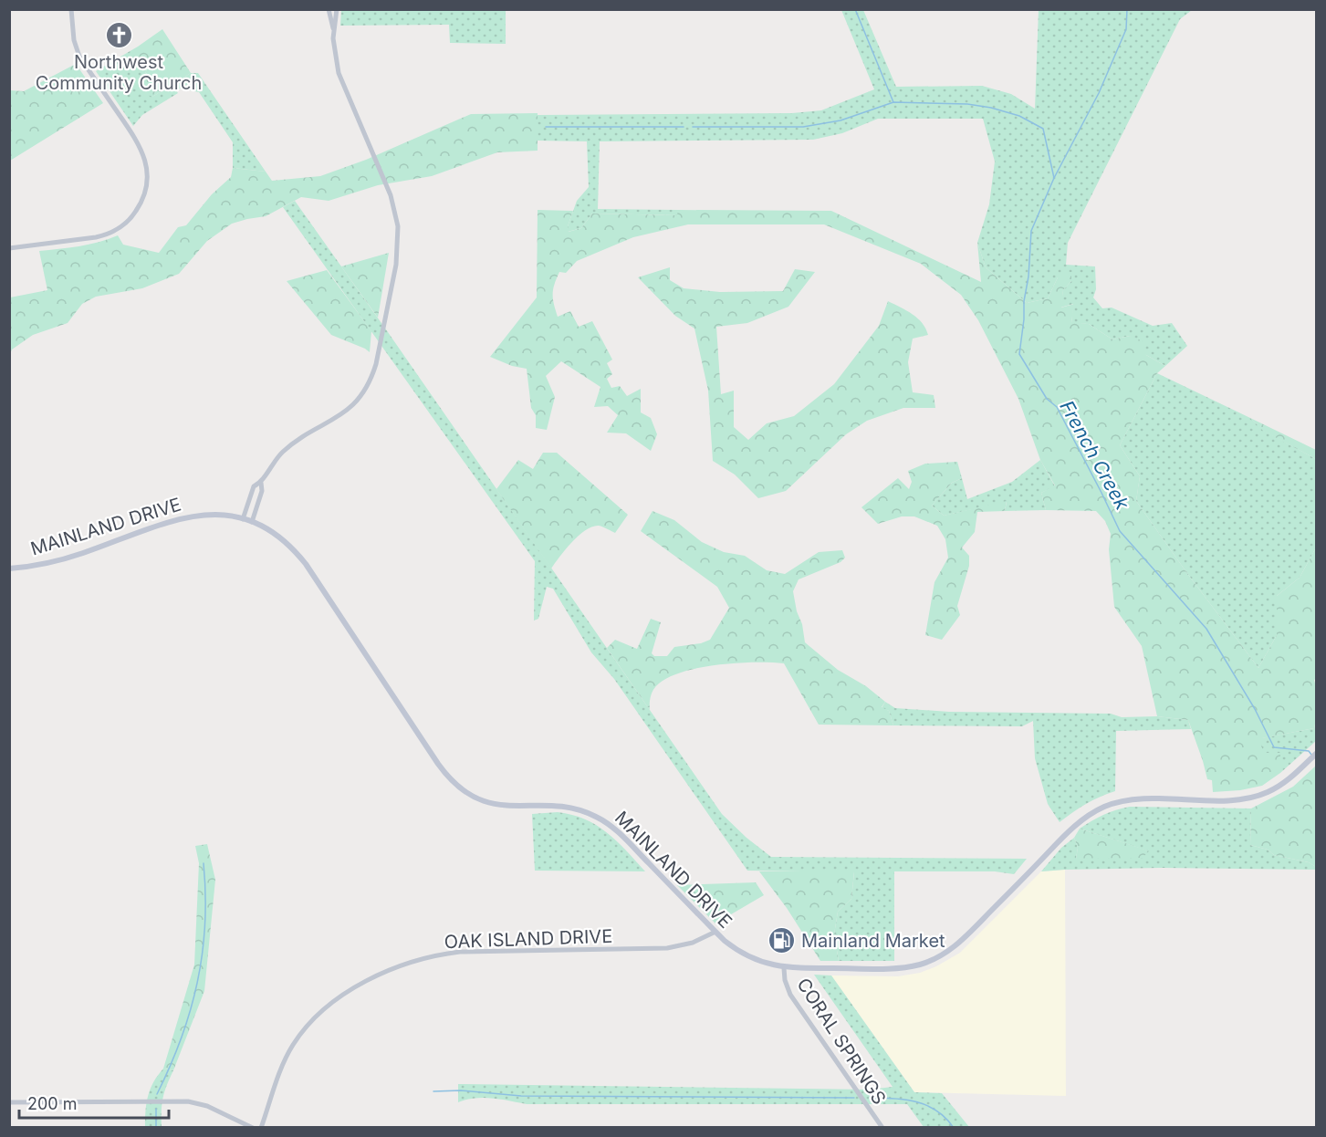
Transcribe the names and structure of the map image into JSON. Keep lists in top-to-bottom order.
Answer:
{
  "streets": {
    "main road": ["MAINLAND DRIVE"],
    "street": ["OAK ISLAND DRIVE", "CORAL SPRINGS"]
  },
  "crossings": [
    ["MAINLAND DRIVE", "OAK ISLAND DRIVE"],
    ["MAINLAND DRIVE", "CORAL SPRINGS"]
  ],
  "water": ["French Creek"],
  "places": {
    "church": ["Northwest Community Church"],
    "fuel station": ["Mainland Market"]
  },
  "scale_bar": "200 m"
}
